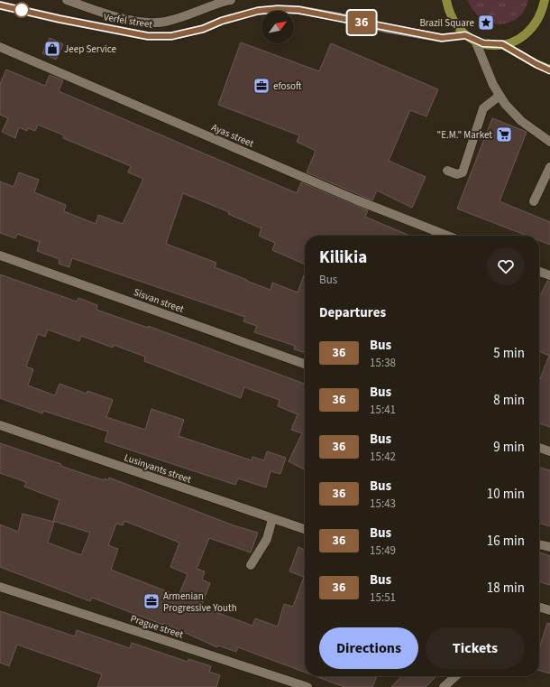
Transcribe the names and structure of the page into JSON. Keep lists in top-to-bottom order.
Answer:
{
  "streets": {
    "street": [
      "Verfel street",
      "Ayas street",
      "Sisvan street",
      "Lusinyants street",
      "Prague street"
    ]
  },
  "places": {
    "place": ["Brazil Square"],
    "shop": ["Jeep Service"],
    "office": ["efosoft", "Armenian Progressive Youth"],
    "supermarket": ["\"E.M.\" Market"]
  },
  "lines": ["bus line 36"],
  "north": "top right",
  "page": {
    "on_map": "36",
    "heading": [
      ["Kilikia", "Bus"],
      "Departures"
    ],
    "list": [
      {
        "mark": "36",
        "name": "Bus",
        "note": "15:38",
        "value": "5 min"
      },
      {
        "mark": "36",
        "name": "Bus",
        "note": "15:41",
        "value": "8 min"
      },
      {
        "mark": "36",
        "name": "Bus",
        "note": "15:42",
        "value": "9 min"
      },
      {
        "mark": "36",
        "name": "Bus",
        "note": "15:43",
        "value": "10 min"
      },
      {
        "mark": "36",
        "name": "Bus",
        "note": "15:49",
        "value": "16 min"
      },
      {
        "mark": "36",
        "name": "Bus",
        "note": "15:51",
        "value": "18 min"
      }
    ],
    "buttons": ["Directions", "Tickets"]
  }
}
